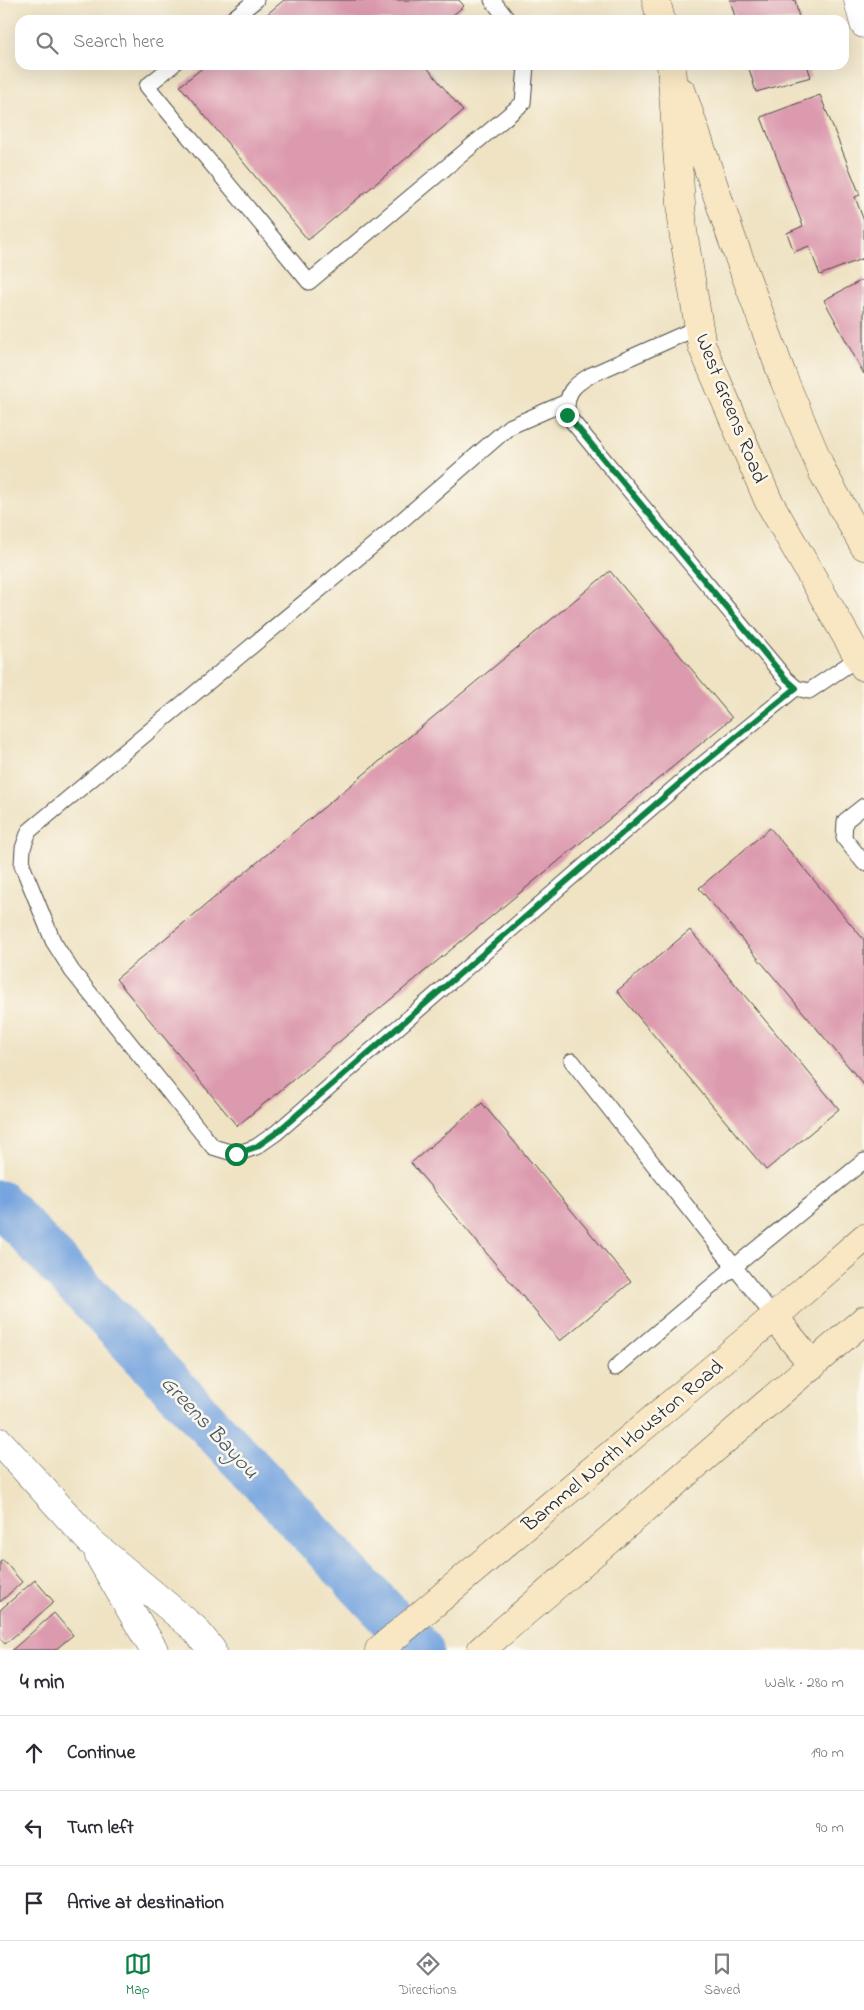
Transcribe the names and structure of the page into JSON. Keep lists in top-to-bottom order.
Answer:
{
  "streets": {
    "main road": ["West Greens Road", "Bammel North Houston Road"]
  },
  "water": ["Greens Bayou"],
  "page": {
    "search": "Search here",
    "heading": ["4 min", "Walk · 280 m"],
    "list": [
      ["Continue", "190 m"],
      ["Turn left", "90 m"],
      "Arrive at destination"
    ],
    "nav": ["Map", "Directions", "Saved"]
  }
}
